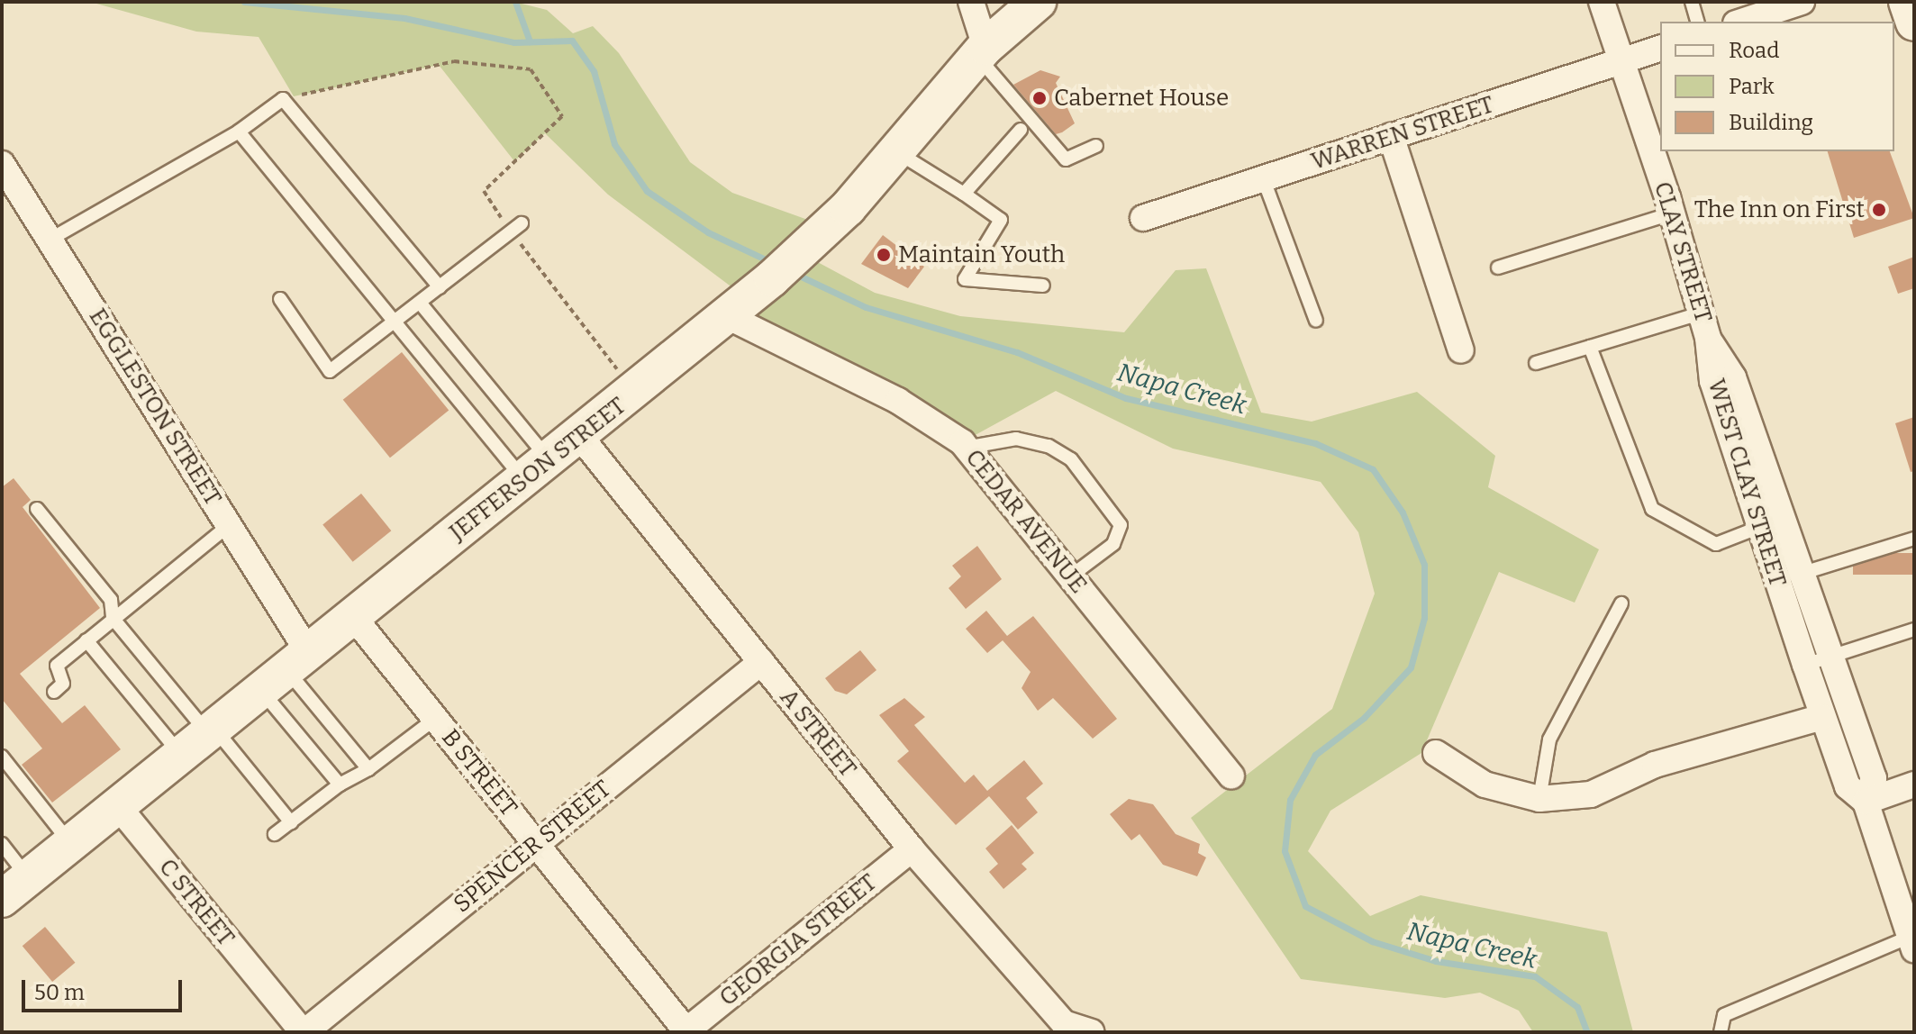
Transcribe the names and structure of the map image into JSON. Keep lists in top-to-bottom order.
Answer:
{
  "streets": {
    "main road": ["JEFFERSON STREET"],
    "street": [
      "WARREN STREET",
      "CLAY STREET",
      "EGGLESTON STREET",
      "WEST CLAY STREET",
      "CEDAR AVENUE",
      "A STREET",
      "B STREET",
      "SPENCER STREET",
      "C STREET",
      "GEORGIA STREET"
    ]
  },
  "crossings": [
    ["WARREN STREET", "CLAY STREET"],
    ["CLAY STREET", "WEST CLAY STREET"],
    ["EGGLESTON STREET", "JEFFERSON STREET"],
    ["JEFFERSON STREET", "CEDAR AVENUE"],
    ["JEFFERSON STREET", "A STREET"],
    ["JEFFERSON STREET", "B STREET"],
    ["JEFFERSON STREET", "C STREET"],
    ["A STREET", "SPENCER STREET"],
    ["A STREET", "GEORGIA STREET"],
    ["B STREET", "SPENCER STREET"],
    ["B STREET", "GEORGIA STREET"],
    ["SPENCER STREET", "C STREET"]
  ],
  "water": ["Napa Creek"],
  "places": ["Cabernet House", "The Inn on First", "Maintain Youth"],
  "legend": ["Road", "Park", "Building"],
  "scale_bar": "50 m"
}
